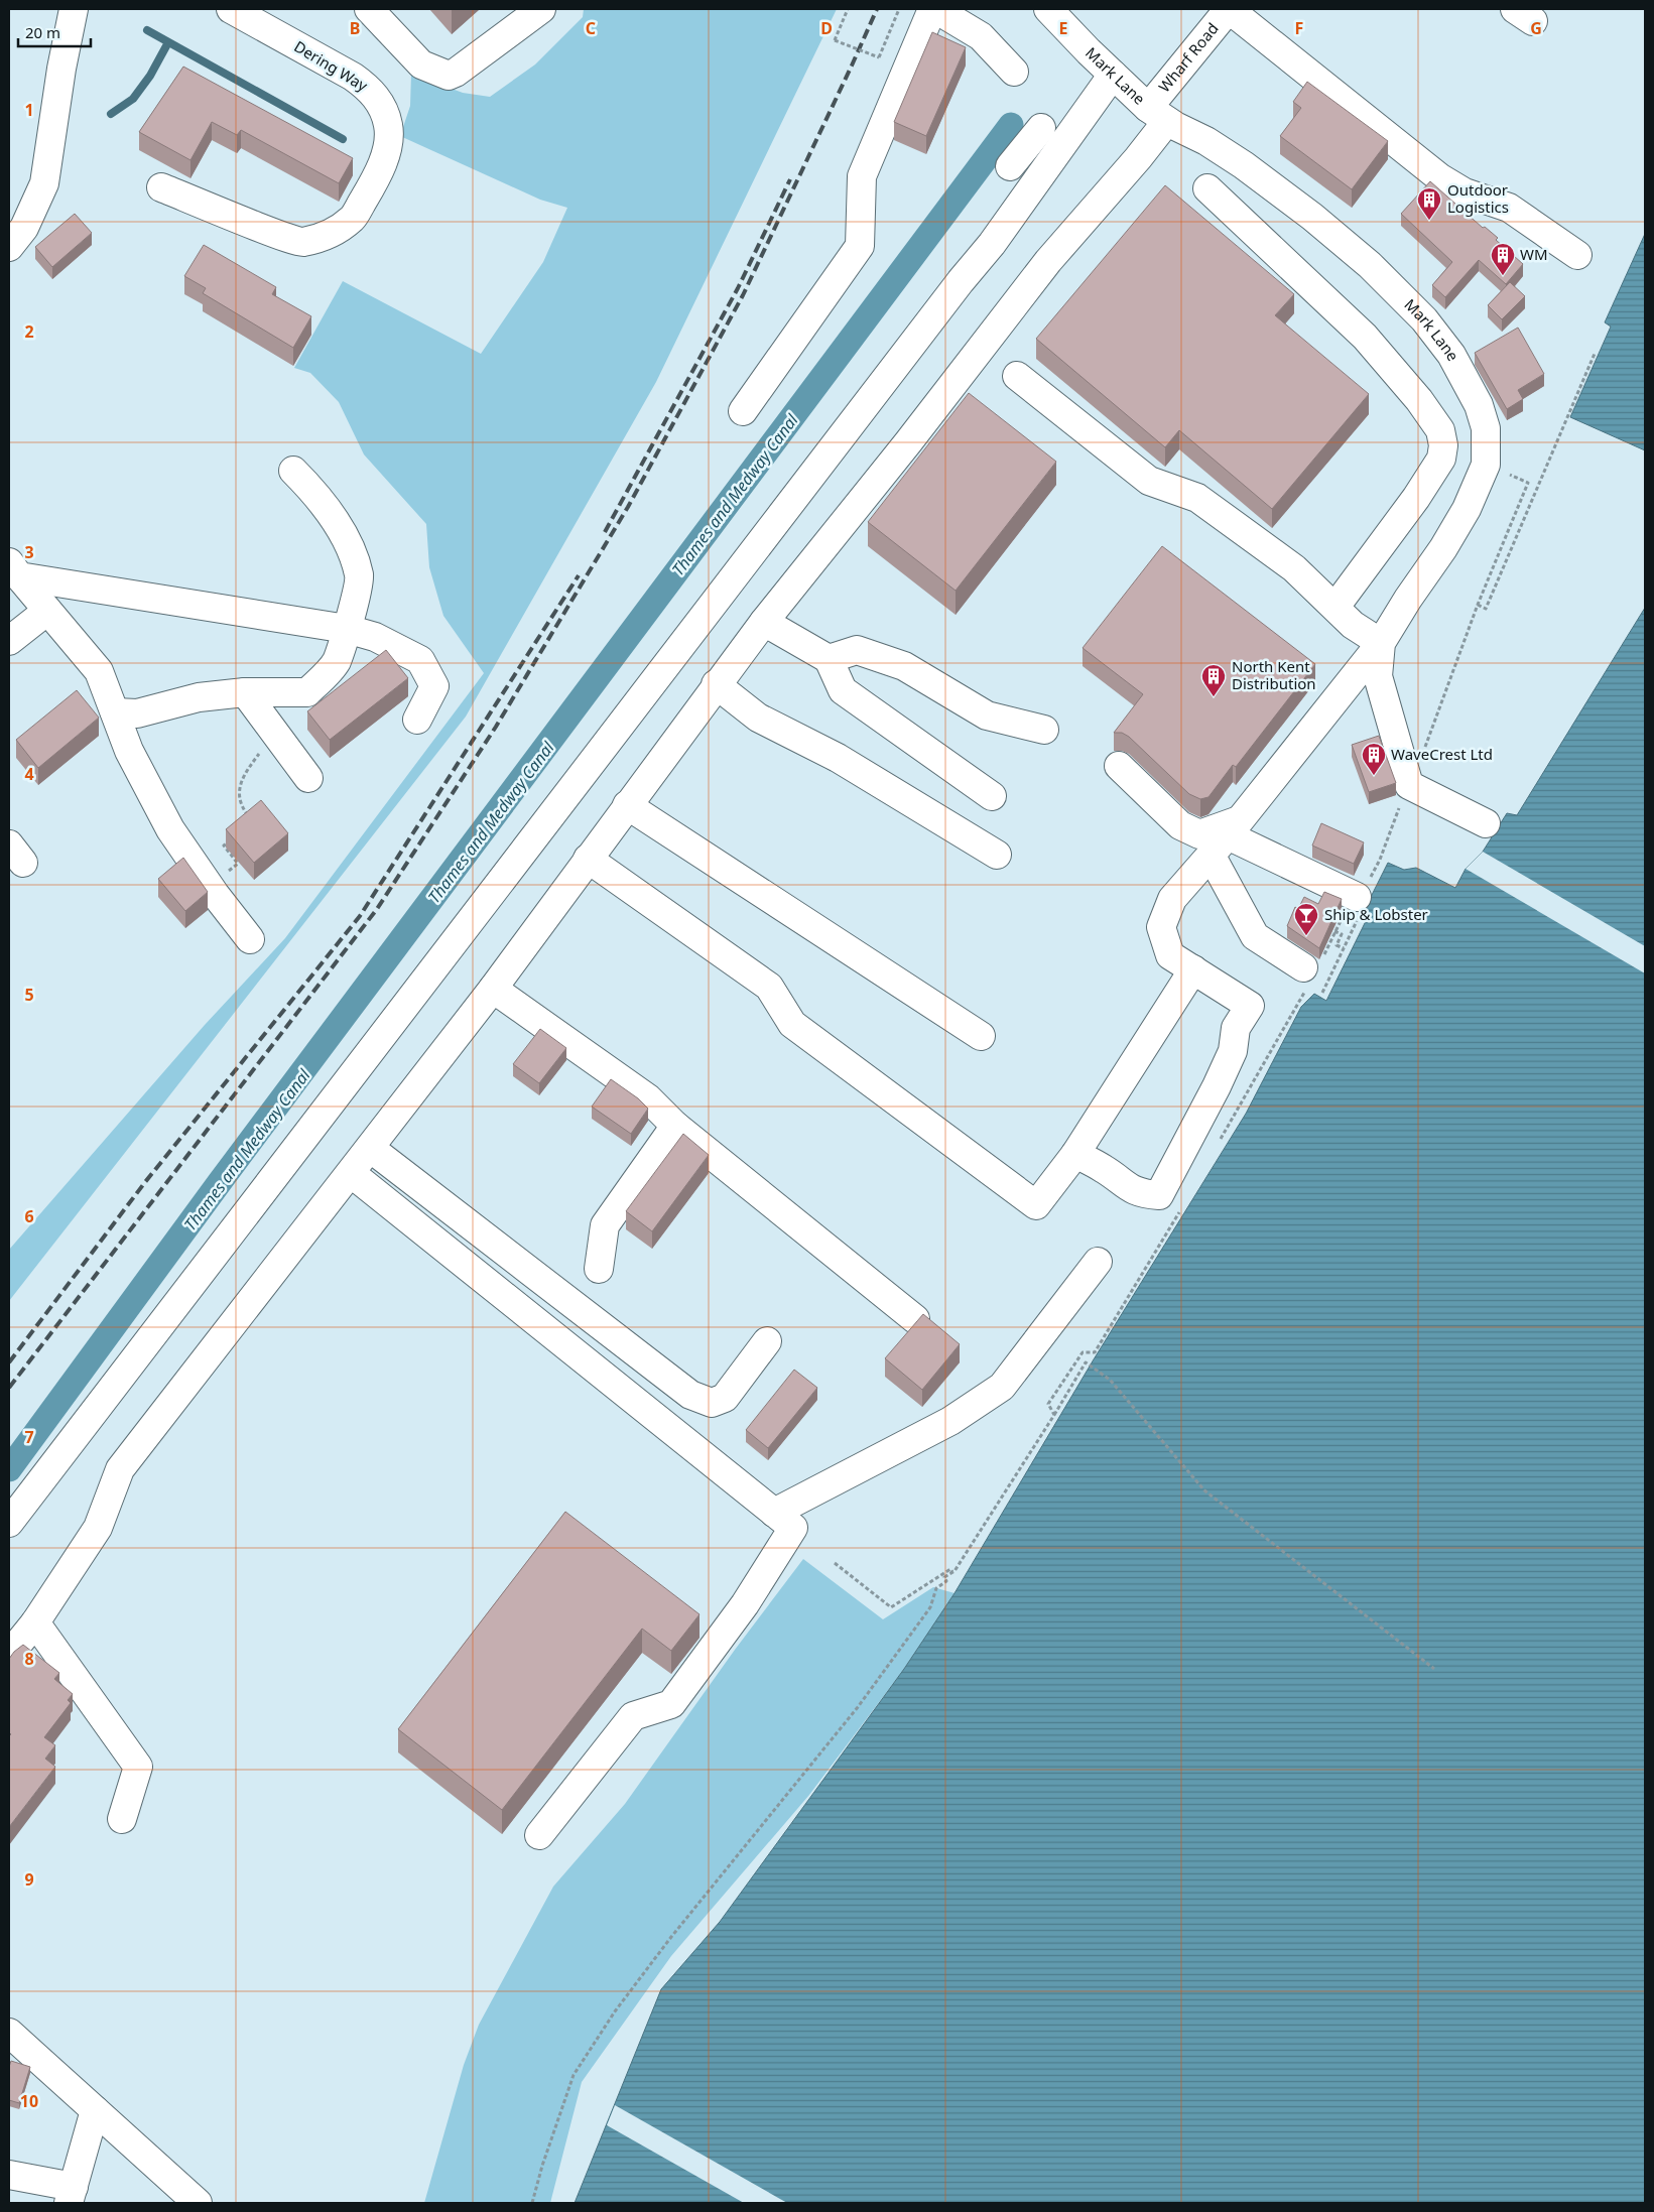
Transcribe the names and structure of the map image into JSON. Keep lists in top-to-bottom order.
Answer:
{
  "streets": {
    "street": ["Wharf Road", "Dering Way", "Mark Lane"]
  },
  "crossings": [
    ["Wharf Road", "Mark Lane"]
  ],
  "water": ["Thames and Medway Canal"],
  "places": {
    "building": [
      "Outdoor Logistics",
      "WM",
      "North Kent Distribution",
      "WaveCrest Ltd"
    ],
    "bar": ["Ship & Lobster"]
  },
  "scale_bar": "20 m",
  "grid": {
    "columns": [
      "B",
      "C",
      "D",
      "E",
      "F",
      "G"
    ],
    "rows": [
      "1",
      "2",
      "3",
      "4",
      "5",
      "6",
      "7",
      "8",
      "9",
      "10"
    ]
  }
}
